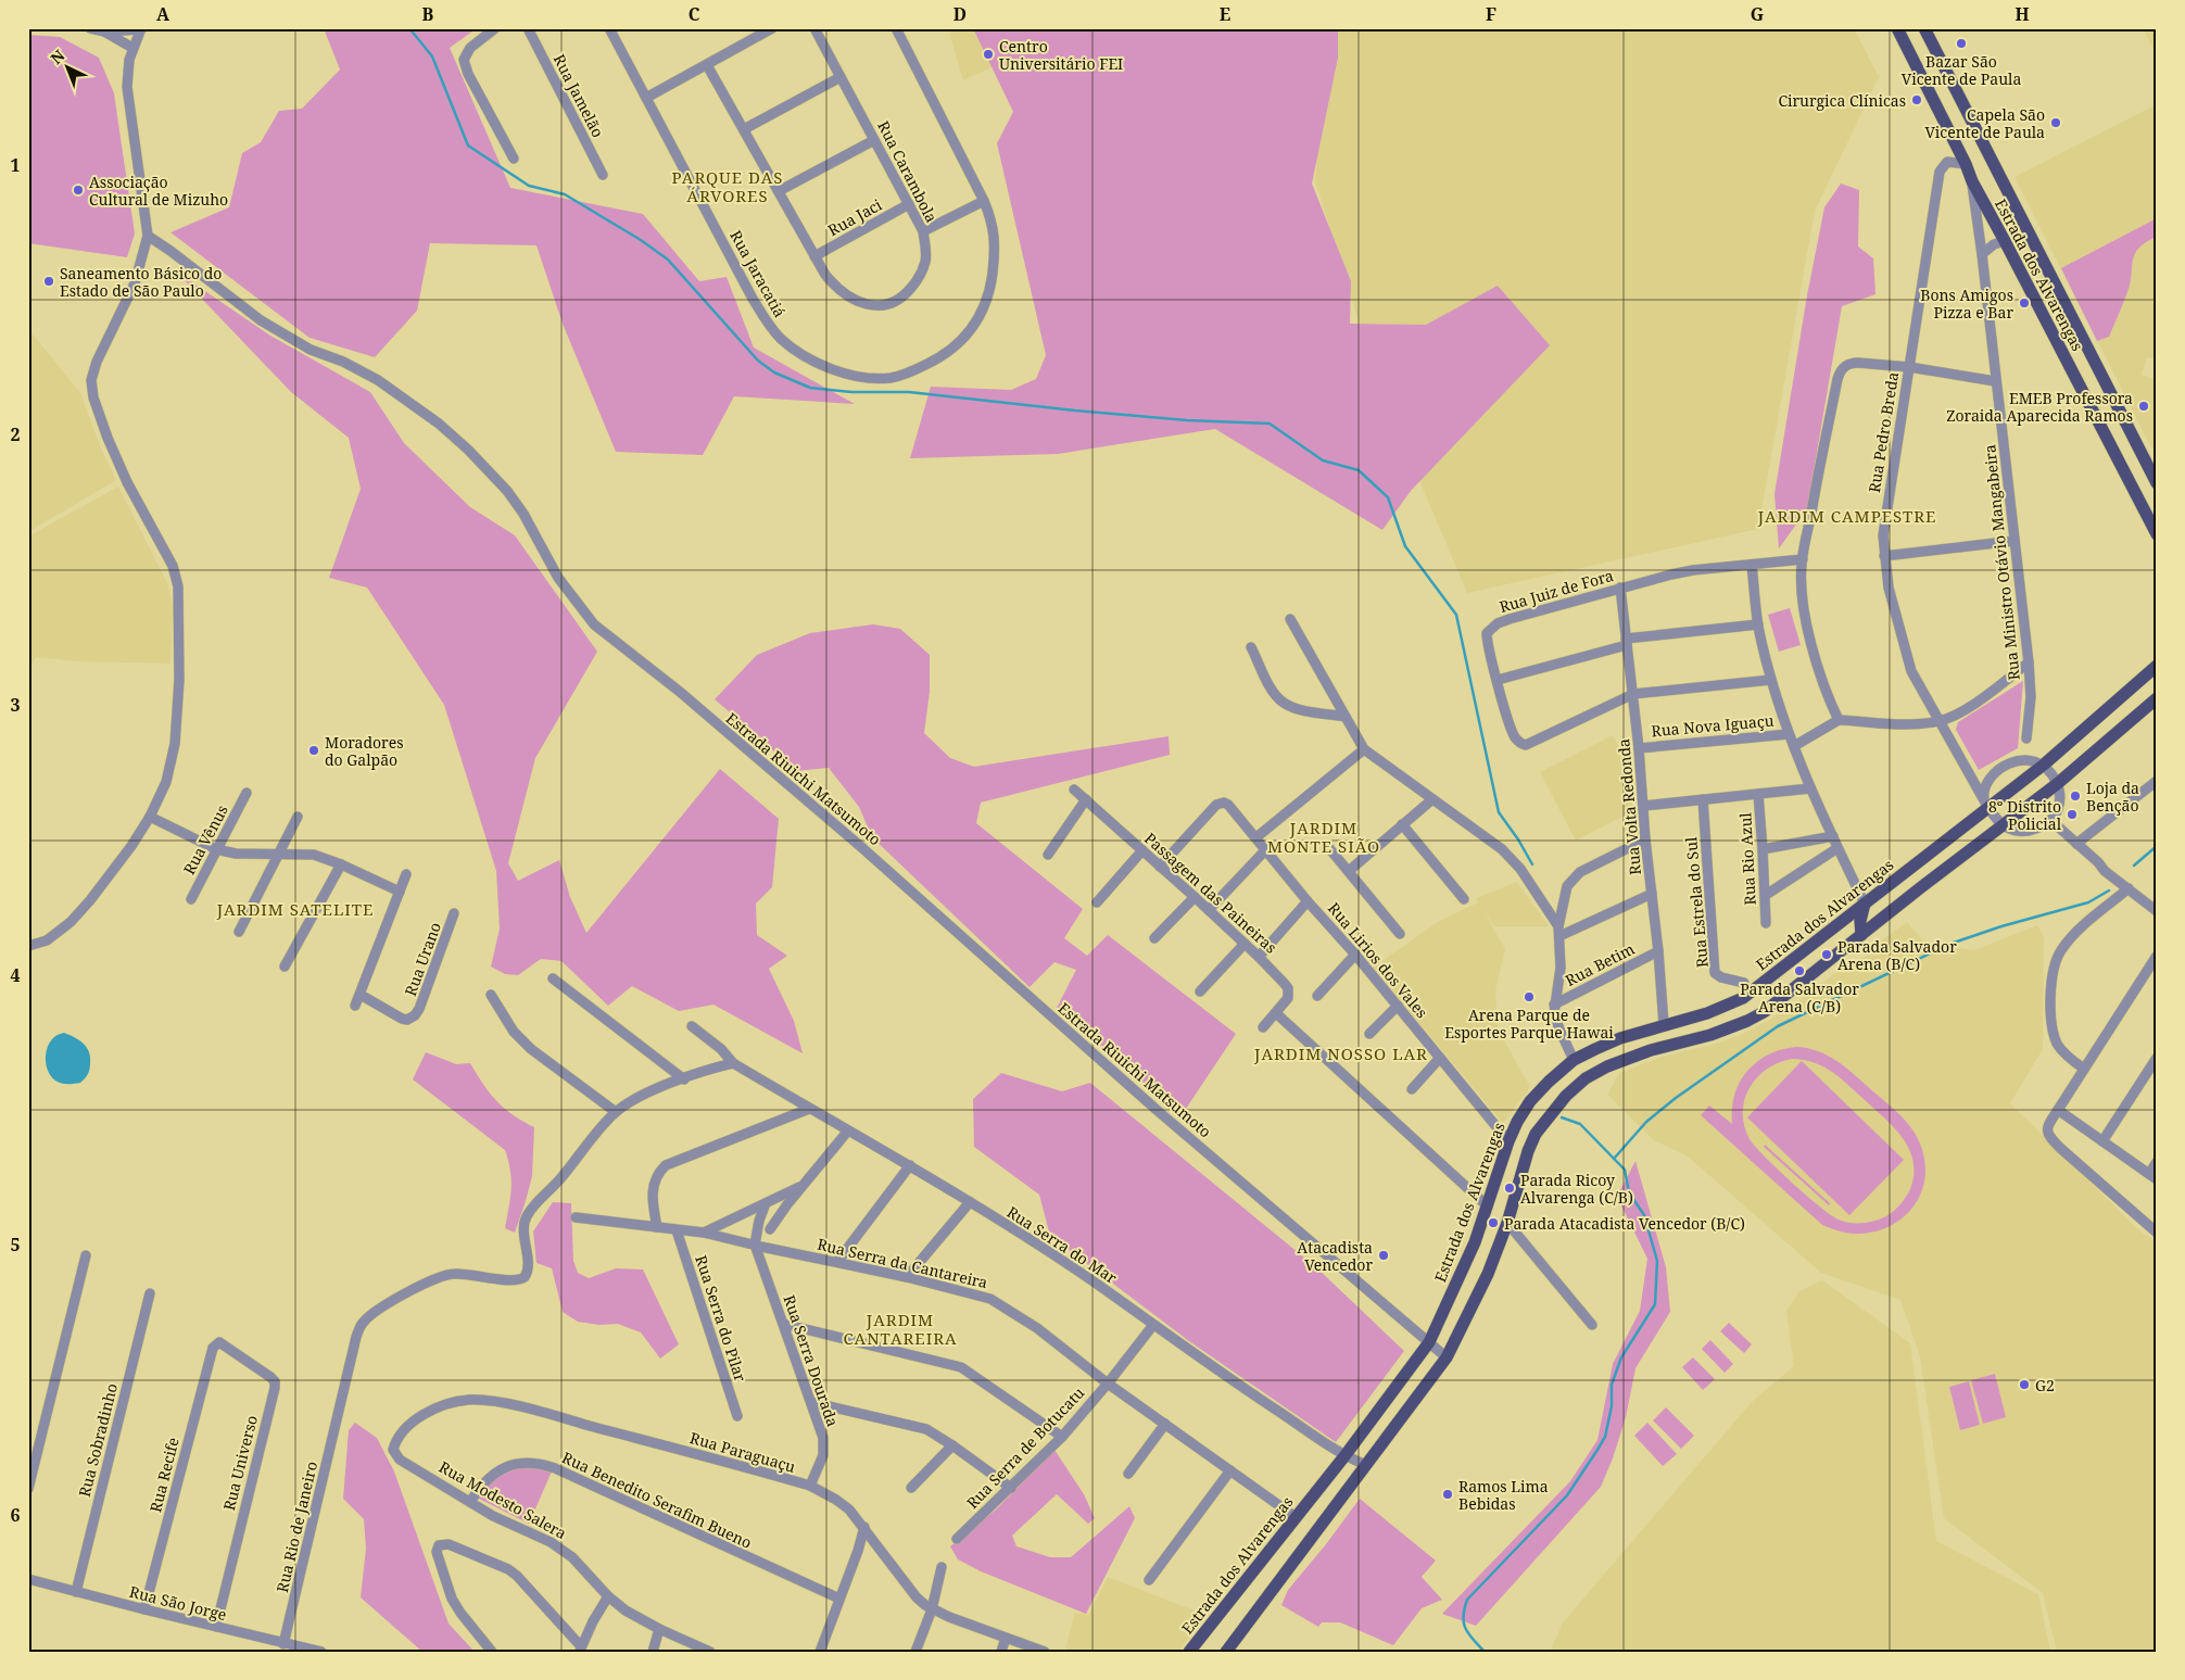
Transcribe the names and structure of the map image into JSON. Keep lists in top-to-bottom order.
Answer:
{
  "streets": {
    "main road": ["Estrada dos Alvarengas"],
    "street": [
      "Rua Jamelão",
      "Rua Carambola",
      "Rua Jaci",
      "Rua Jaracatiá",
      "Rua Pedro Breda",
      "Rua Ministro Otávio Mangabeira",
      "Rua Juiz de Fora",
      "Rua Nova Iguaçu",
      "Estrada Riuichi Matsumoto",
      "Rua Volta Redonda",
      "Rua Vênus",
      "Rua Rio Azul",
      "Passagem das Paineiras",
      "Rua Estrela do Sul",
      "Rua Urano",
      "Rua Lirios dos Vales",
      "Rua Betim",
      "Rua Serra do Mar",
      "Rua Serra da Cantareira",
      "Rua Serra do Pilar",
      "Rua Serra Dourada",
      "Rua Sobradinho",
      "Rua Serra de Botucatu",
      "Rua Paraguaçu",
      "Rua Universo",
      "Rua Recife",
      "Rua Modesto Salera",
      "Rua Benedito Serafim Bueno",
      "Rua Rio de Janeiro",
      "Rua São Jorge"
    ]
  },
  "crossings": [
    ["Rua Carambola", "Rua Jaci"],
    ["Estrada dos Alvarengas", "Rua Pedro Breda"],
    ["Estrada dos Alvarengas", "Rua Ministro Otávio Mangabeira"],
    ["Estrada dos Alvarengas", "Estrada Riuichi Matsumoto"],
    ["Estrada dos Alvarengas", "Rua Volta Redonda"],
    ["Estrada dos Alvarengas", "Rua Lirios dos Vales"],
    ["Estrada dos Alvarengas", "Rua Serra do Mar"],
    ["Estrada dos Alvarengas", "Rua Serra da Cantareira"],
    ["Rua Juiz de Fora", "Rua Volta Redonda"],
    ["Rua Nova Iguaçu", "Rua Volta Redonda"],
    ["Rua Volta Redonda", "Rua Betim"],
    ["Passagem das Paineiras", "Rua Lirios dos Vales"],
    ["Rua Serra do Mar", "Rua Serra de Botucatu"],
    ["Rua Serra da Cantareira", "Rua Serra do Pilar"],
    ["Rua Serra da Cantareira", "Rua Serra Dourada"],
    ["Rua Serra da Cantareira", "Rua Serra de Botucatu"],
    ["Rua Serra Dourada", "Rua Paraguaçu"],
    ["Rua Sobradinho", "Rua São Jorge"],
    ["Rua Paraguaçu", "Rua Modesto Salera"],
    ["Rua Universo", "Rua Recife"],
    ["Rua Universo", "Rua São Jorge"],
    ["Rua Recife", "Rua São Jorge"],
    ["Rua Modesto Salera", "Rua Benedito Serafim Bueno"],
    ["Rua Rio de Janeiro", "Rua São Jorge"]
  ],
  "districts": [
    "PARQUE DAS ÁRVORES",
    "JARDIM CAMPESTRE",
    "JARDIM MONTE SIÃO",
    "JARDIM SATELITE",
    "JARDIM NOSSO LAR",
    "JARDIM CANTAREIRA"
  ],
  "places": [
    "Bazar São Vicente de Paula",
    "Centro Universitário FEI",
    "Cirurgica Clínicas",
    "Capela São Vicente de Paula",
    "Associação Cultural de Mizuho",
    "Saneamento Básico do Estado de São Paulo",
    "Bons Amigos Pizza e Bar",
    "EMEB Professora Zoraida Aparecida Ramos",
    "Moradores do Galpão",
    "Loja da Benção",
    "8º Distrito Policial",
    "Parada Salvador Arena (B/C)",
    "Parada Salvador Arena (C/B)",
    "Arena Parque de Esportes Parque Hawai",
    "Parada Ricoy Alvarenga (C/B)",
    "Parada Atacadista Vencedor (B/C)",
    "Atacadista Vencedor",
    "G2",
    "Ramos Lima Bebidas"
  ],
  "north": "top left",
  "grid": {
    "columns": [
      "A",
      "B",
      "C",
      "D",
      "E",
      "F",
      "G",
      "H"
    ],
    "rows": [
      "1",
      "2",
      "3",
      "4",
      "5",
      "6"
    ]
  }
}
